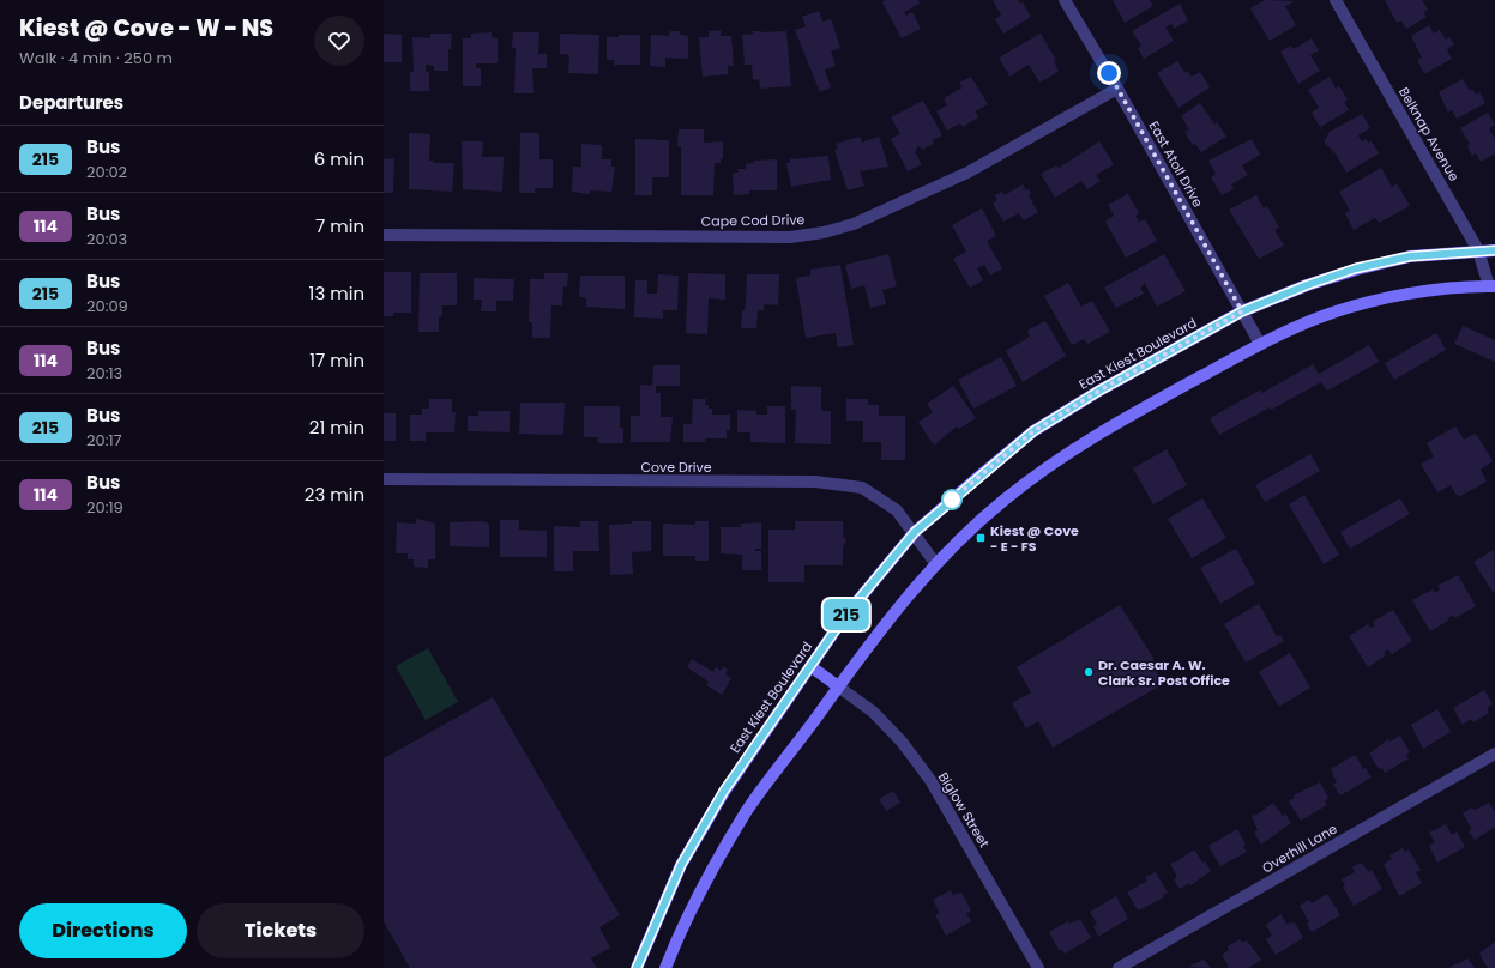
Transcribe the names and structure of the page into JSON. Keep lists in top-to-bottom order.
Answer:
{
  "streets": {
    "main road": ["East Kiest Boulevard"],
    "street": [
      "Belknap Avenue",
      "East Atoll Drive",
      "Cape Cod Drive",
      "Cove Drive",
      "Biglow Street",
      "Overhill Lane"
    ]
  },
  "crossings": [
    ["Belknap Avenue", "East Kiest Boulevard"],
    ["East Atoll Drive", "Cape Cod Drive"],
    ["East Atoll Drive", "East Kiest Boulevard"],
    ["East Kiest Boulevard", "Cove Drive"]
  ],
  "places": {
    "transit": ["Kiest @ Cove - E - FS"],
    "other": ["Dr. Caesar A. W. Clark Sr. Post Office"]
  },
  "lines": ["bus line 215"],
  "page": {
    "heading": [
      ["Kiest @ Cove - W - NS", "Walk · 4 min · 250 m"],
      "Departures"
    ],
    "on_map": "215",
    "list": [
      {
        "mark": "215",
        "name": "Bus",
        "note": "20:02",
        "value": "6 min"
      },
      {
        "mark": "114",
        "name": "Bus",
        "note": "20:03",
        "value": "7 min"
      },
      {
        "mark": "215",
        "name": "Bus",
        "note": "20:09",
        "value": "13 min"
      },
      {
        "mark": "114",
        "name": "Bus",
        "note": "20:13",
        "value": "17 min"
      },
      {
        "mark": "215",
        "name": "Bus",
        "note": "20:17",
        "value": "21 min"
      },
      {
        "mark": "114",
        "name": "Bus",
        "note": "20:19",
        "value": "23 min"
      }
    ],
    "buttons": ["Directions", "Tickets"]
  }
}
